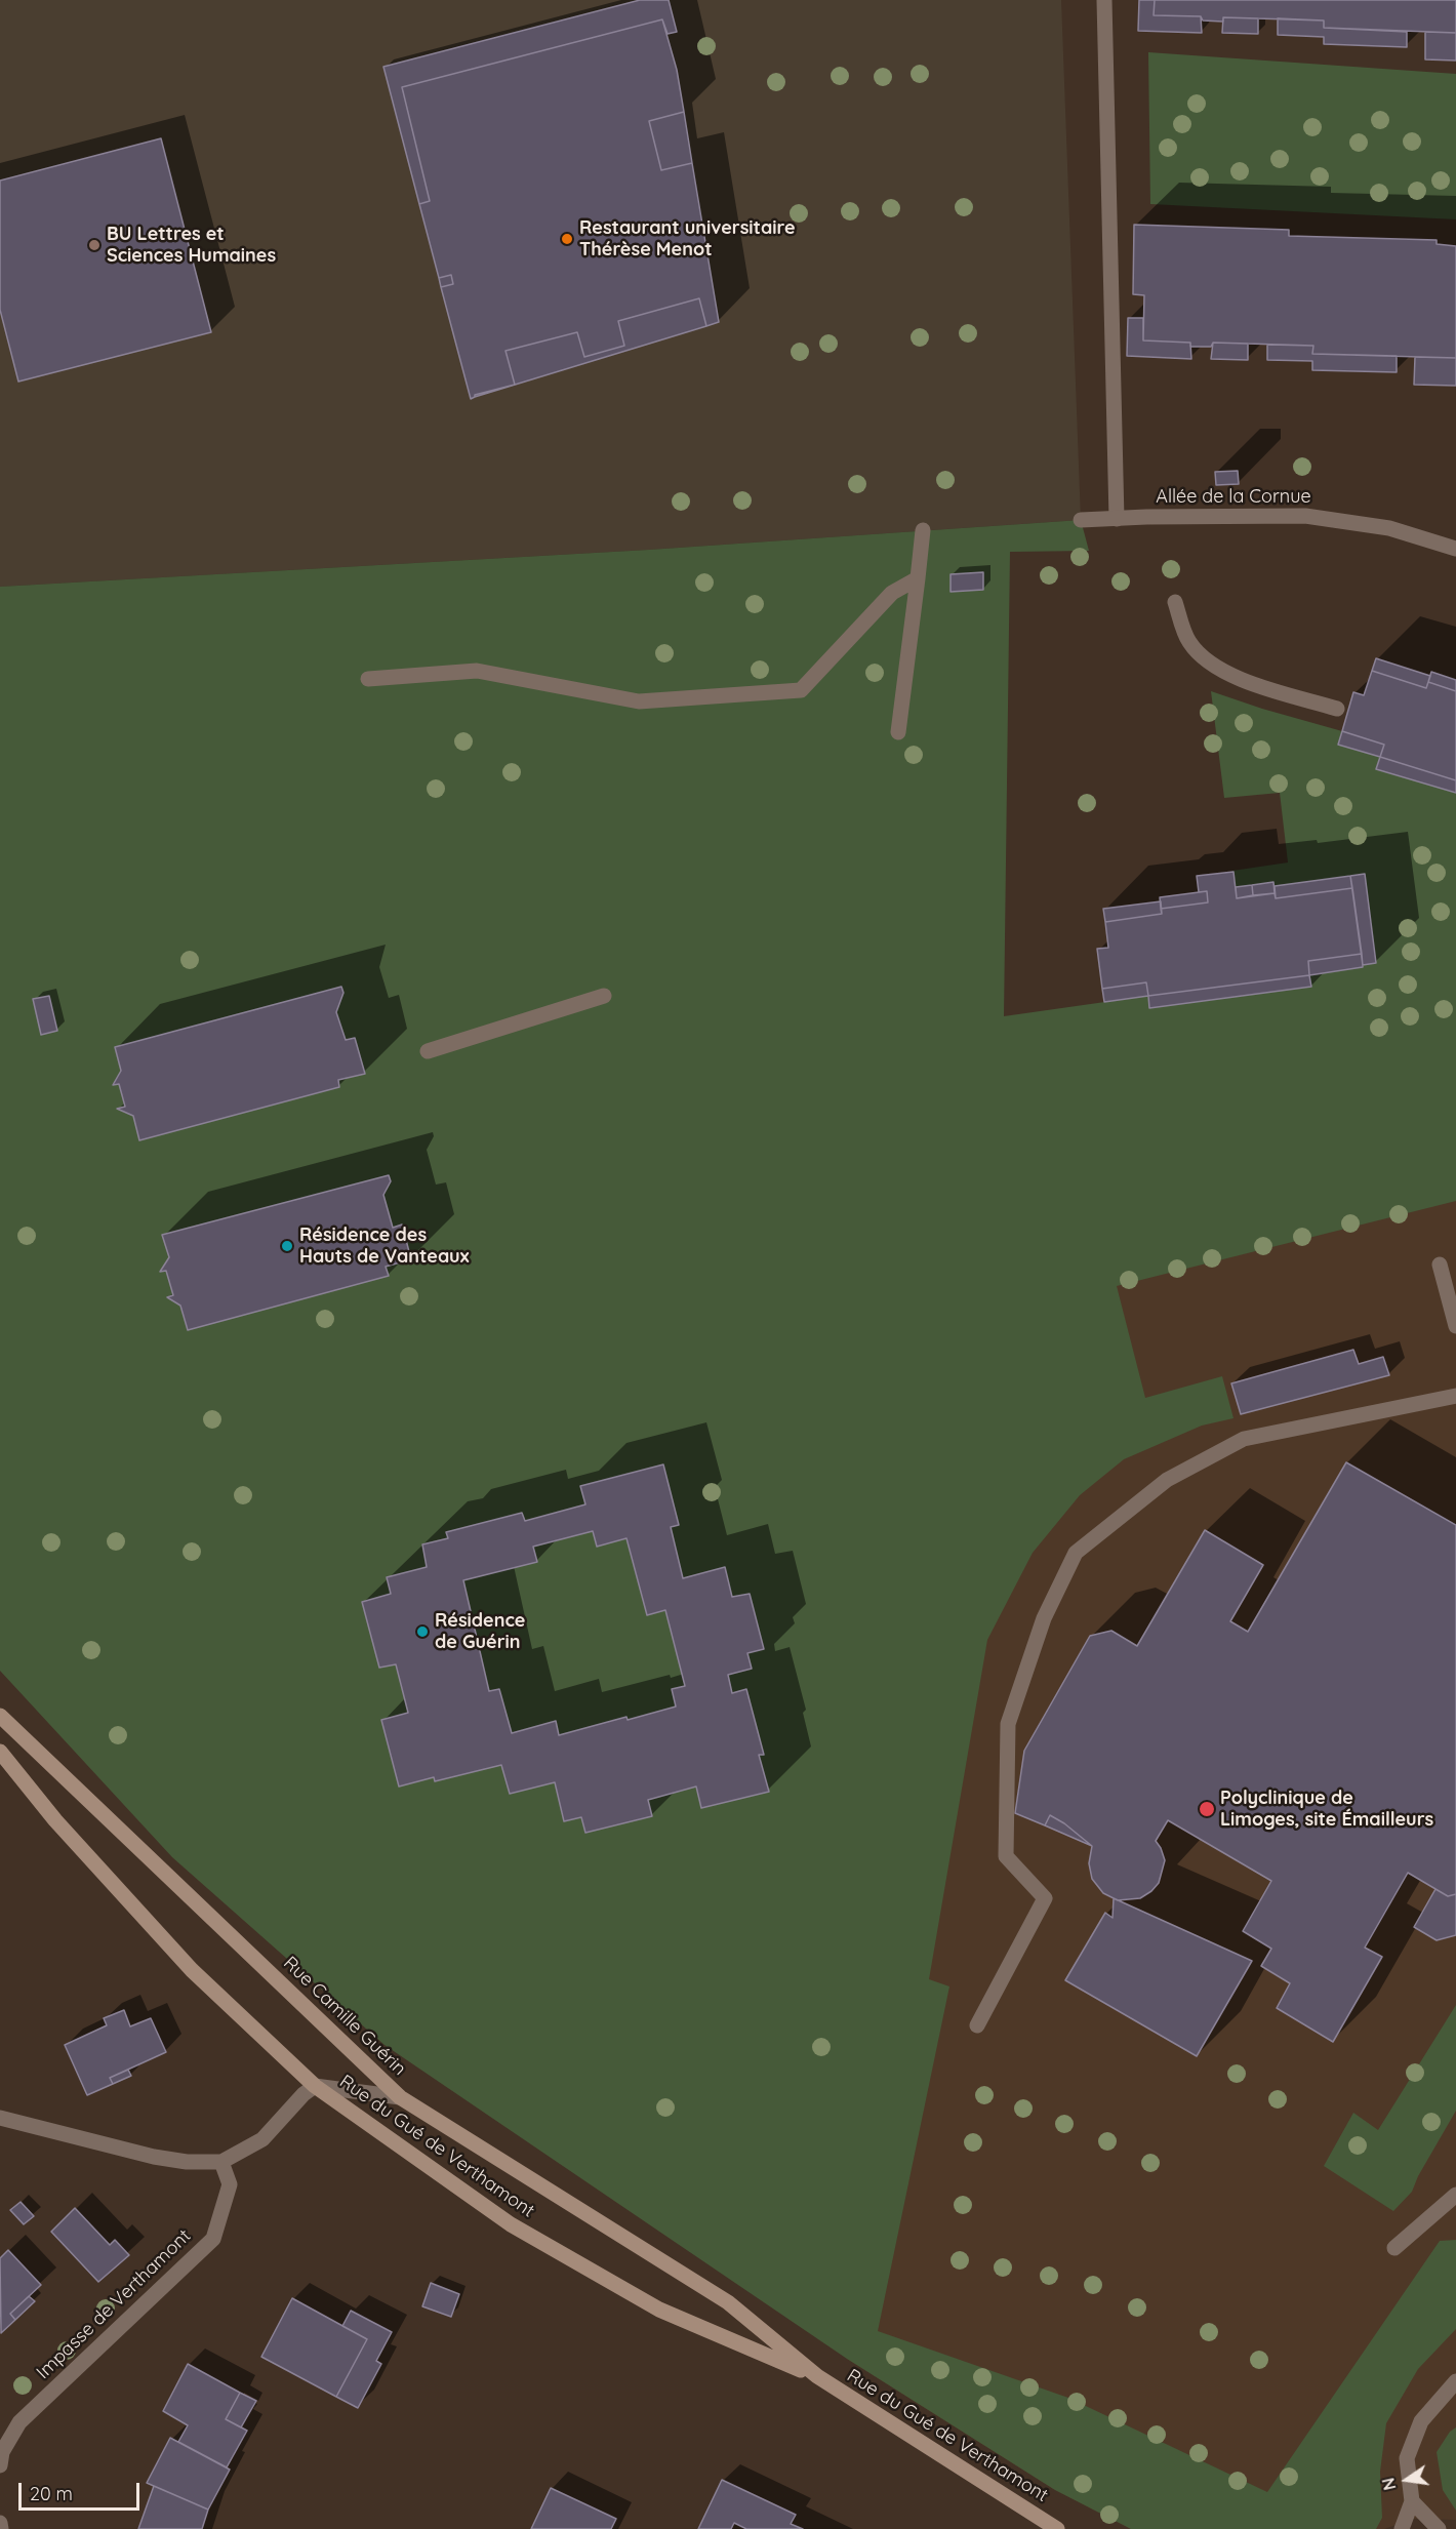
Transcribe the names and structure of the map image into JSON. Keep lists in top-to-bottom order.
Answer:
{
  "streets": {
    "main road": ["Rue Camille Guérin", "Rue du Gué de Verthamont"],
    "street": ["Allée de la Cornue", "Impasse de Verthamont"]
  },
  "crossings": [
    ["Rue Camille Guérin", "Rue du Gué de Verthamont"],
    ["Rue du Gué de Verthamont", "Impasse de Verthamont"]
  ],
  "places": [
    "Restaurant universitaire Thérèse Menot",
    "BU Lettres et Sciences Humaines",
    "Résidence des Hauts de Vanteaux",
    "Résidence de Guérin",
    "Polyclinique de Limoges, site Émailleurs"
  ],
  "scale_bar": "20 m",
  "north": "left"
}
